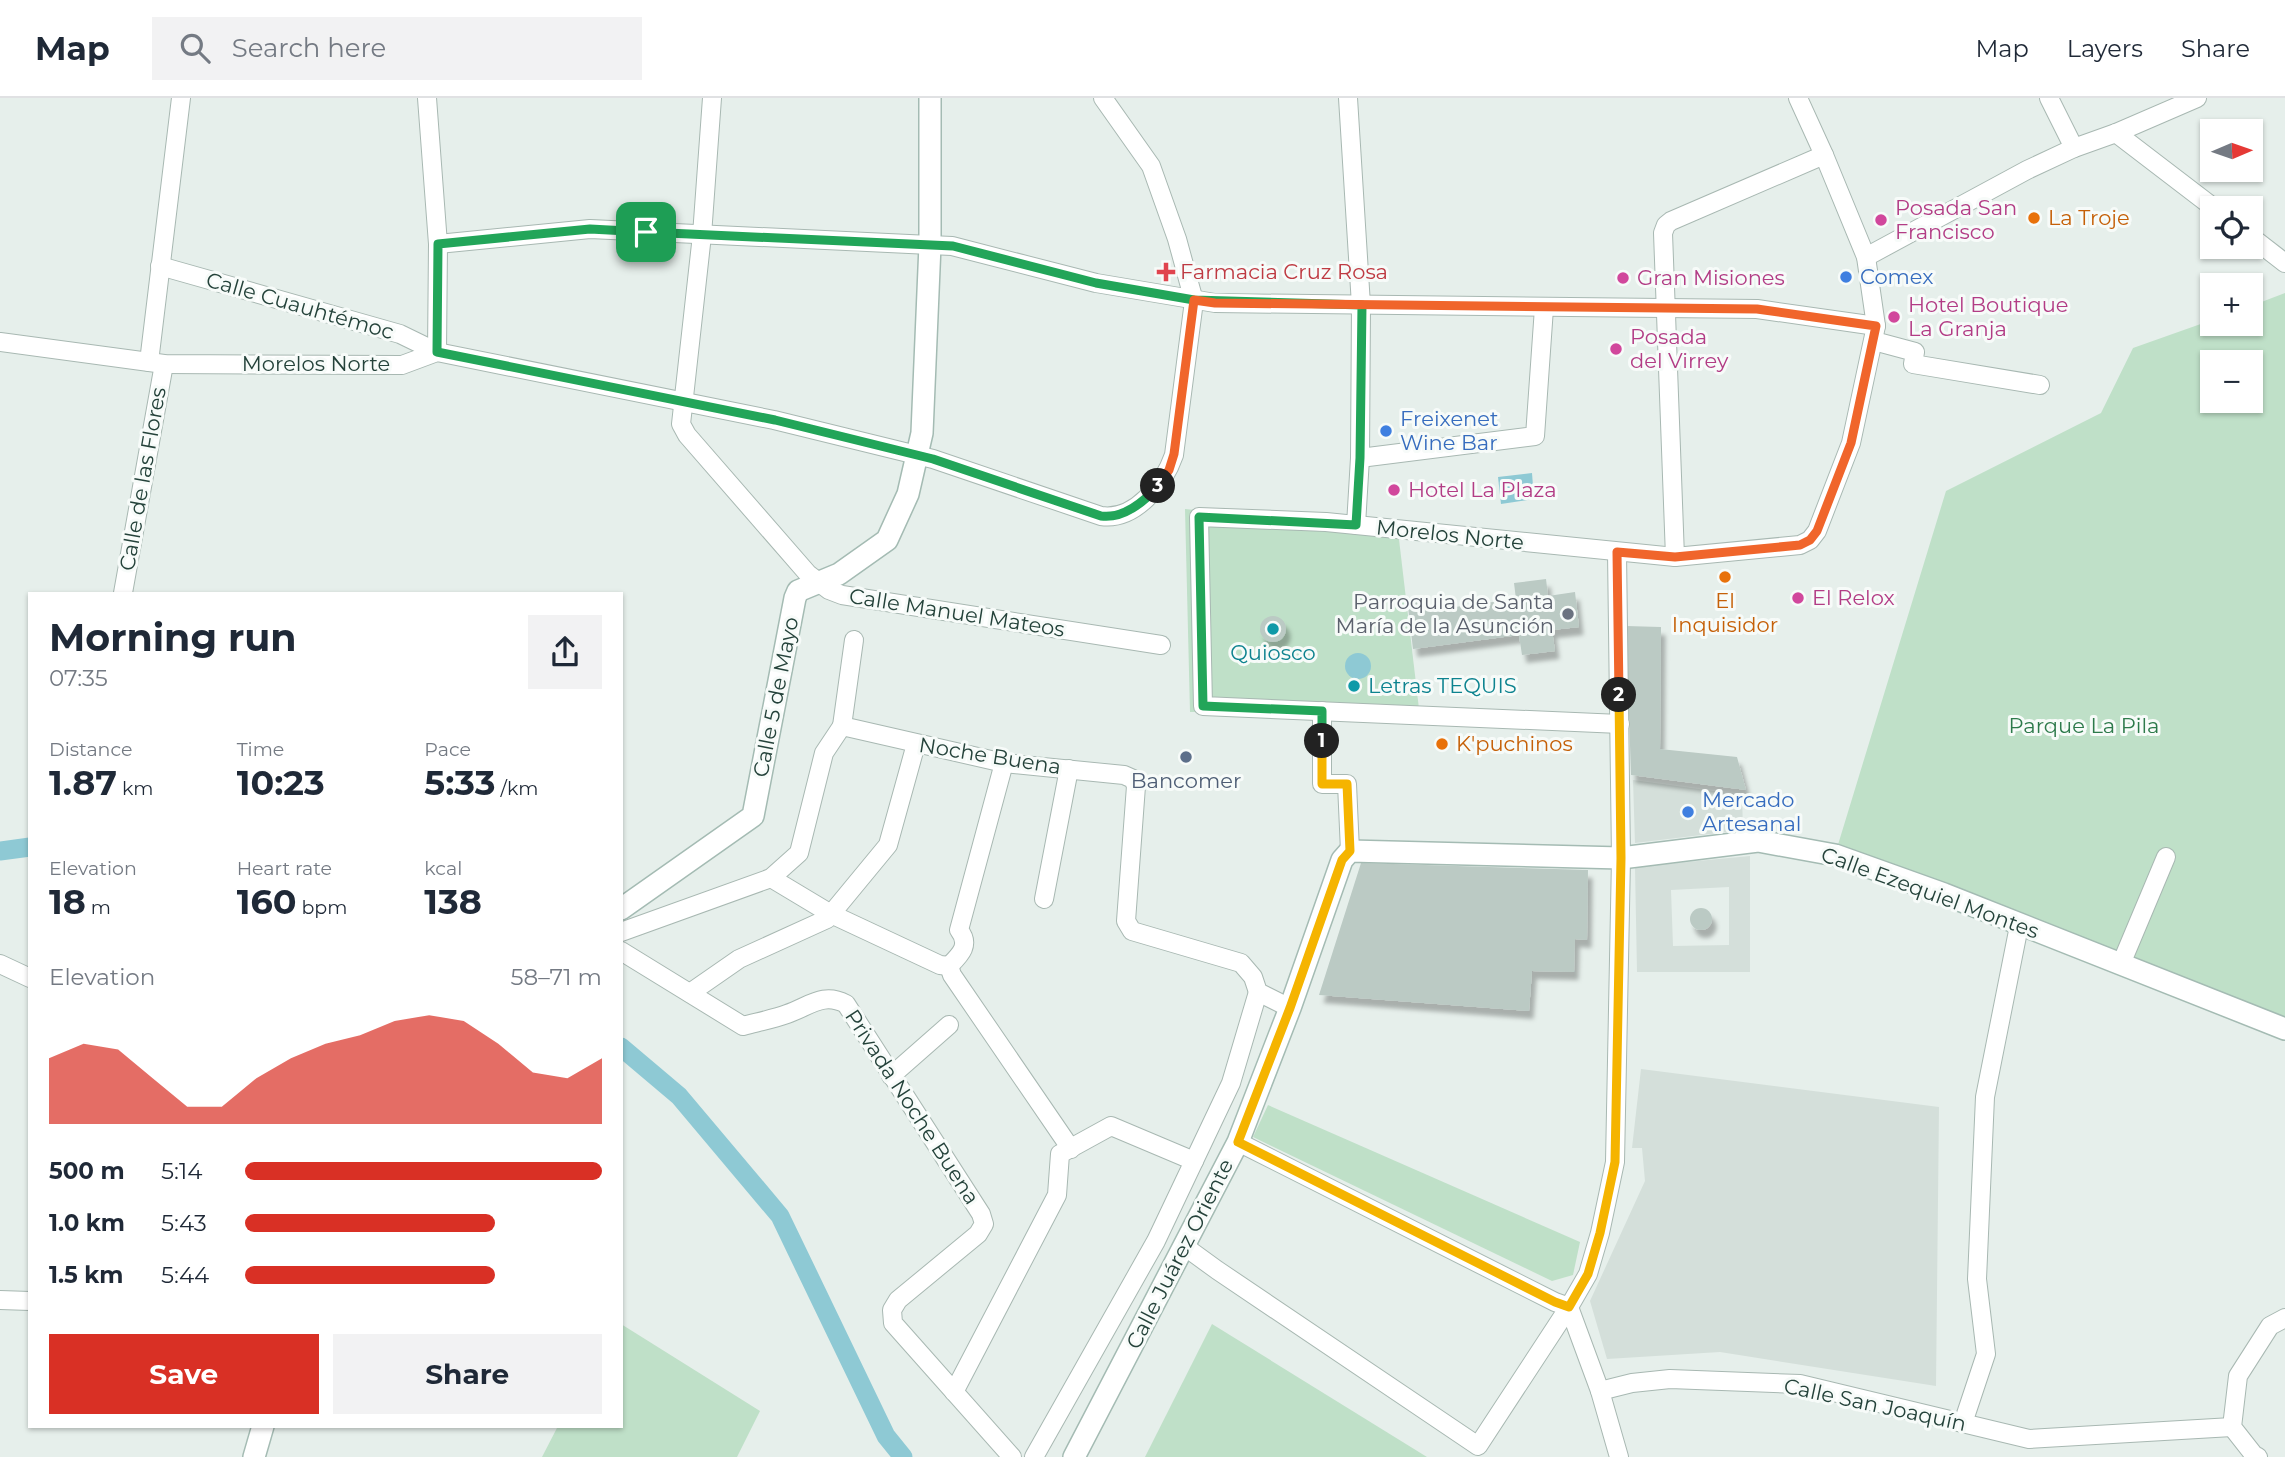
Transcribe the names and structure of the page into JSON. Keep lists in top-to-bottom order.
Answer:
{
  "streets": {
    "street": [
      "Calle Cuauhtémoc",
      "Morelos Norte",
      "Calle de las Flores",
      "Calle Manuel Mateos",
      "Calle 5 de Mayo",
      "Noche Buena",
      "Calle Ezequiel Montes",
      "Privada Noche Buena",
      "Calle Juárez Oriente",
      "Calle San Joaquín"
    ]
  },
  "crossings": [
    ["Calle Cuauhtémoc", "Morelos Norte"],
    ["Calle Cuauhtémoc", "Calle de las Flores"],
    ["Morelos Norte", "Calle de las Flores"],
    ["Calle Manuel Mateos", "Calle 5 de Mayo"],
    ["Calle Ezequiel Montes", "Calle Juárez Oriente"]
  ],
  "parks": ["Parque La Pila"],
  "places": {
    "other": [
      "La Troje",
      "Posada San Francisco",
      "Comex",
      "Gran Misiones",
      "Hotel Boutique La Granja",
      "Posada del Virrey",
      "Freixenet Wine Bar",
      "Hotel La Plaza",
      "El Inquisidor",
      "El Relox",
      "Parroquia de Santa María de la Asunción",
      "Quiosco",
      "Letras TEQUIS",
      "K'puchinos",
      "Bancomer",
      "Mercado Artesanal"
    ],
    "health": ["Farmacia Cruz Rosa"]
  },
  "north": "right",
  "page": {
    "header": "Map",
    "search": "Search here",
    "nav": ["Map", "Layers", "Share"],
    "map_buttons": ["+", "−"],
    "pins": ["3", "2", "1"],
    "heading": ["Morning run", "07:35"],
    "stats": [
      ["Distance", "1.87 km"],
      ["Time", "10:23"],
      ["Pace", "5:33 /km"],
      ["Elevation", "18 m"],
      ["Heart rate", "160 bpm"],
      ["kcal", "138"]
    ],
    "chart": ["Elevation", "58–71 m"],
    "list": [
      {
        "name": "500 m",
        "note": "5:14"
      },
      {
        "name": "1.0 km",
        "note": "5:43"
      },
      {
        "name": "1.5 km",
        "note": "5:44"
      }
    ],
    "buttons": ["Save", "Share"]
  }
}
